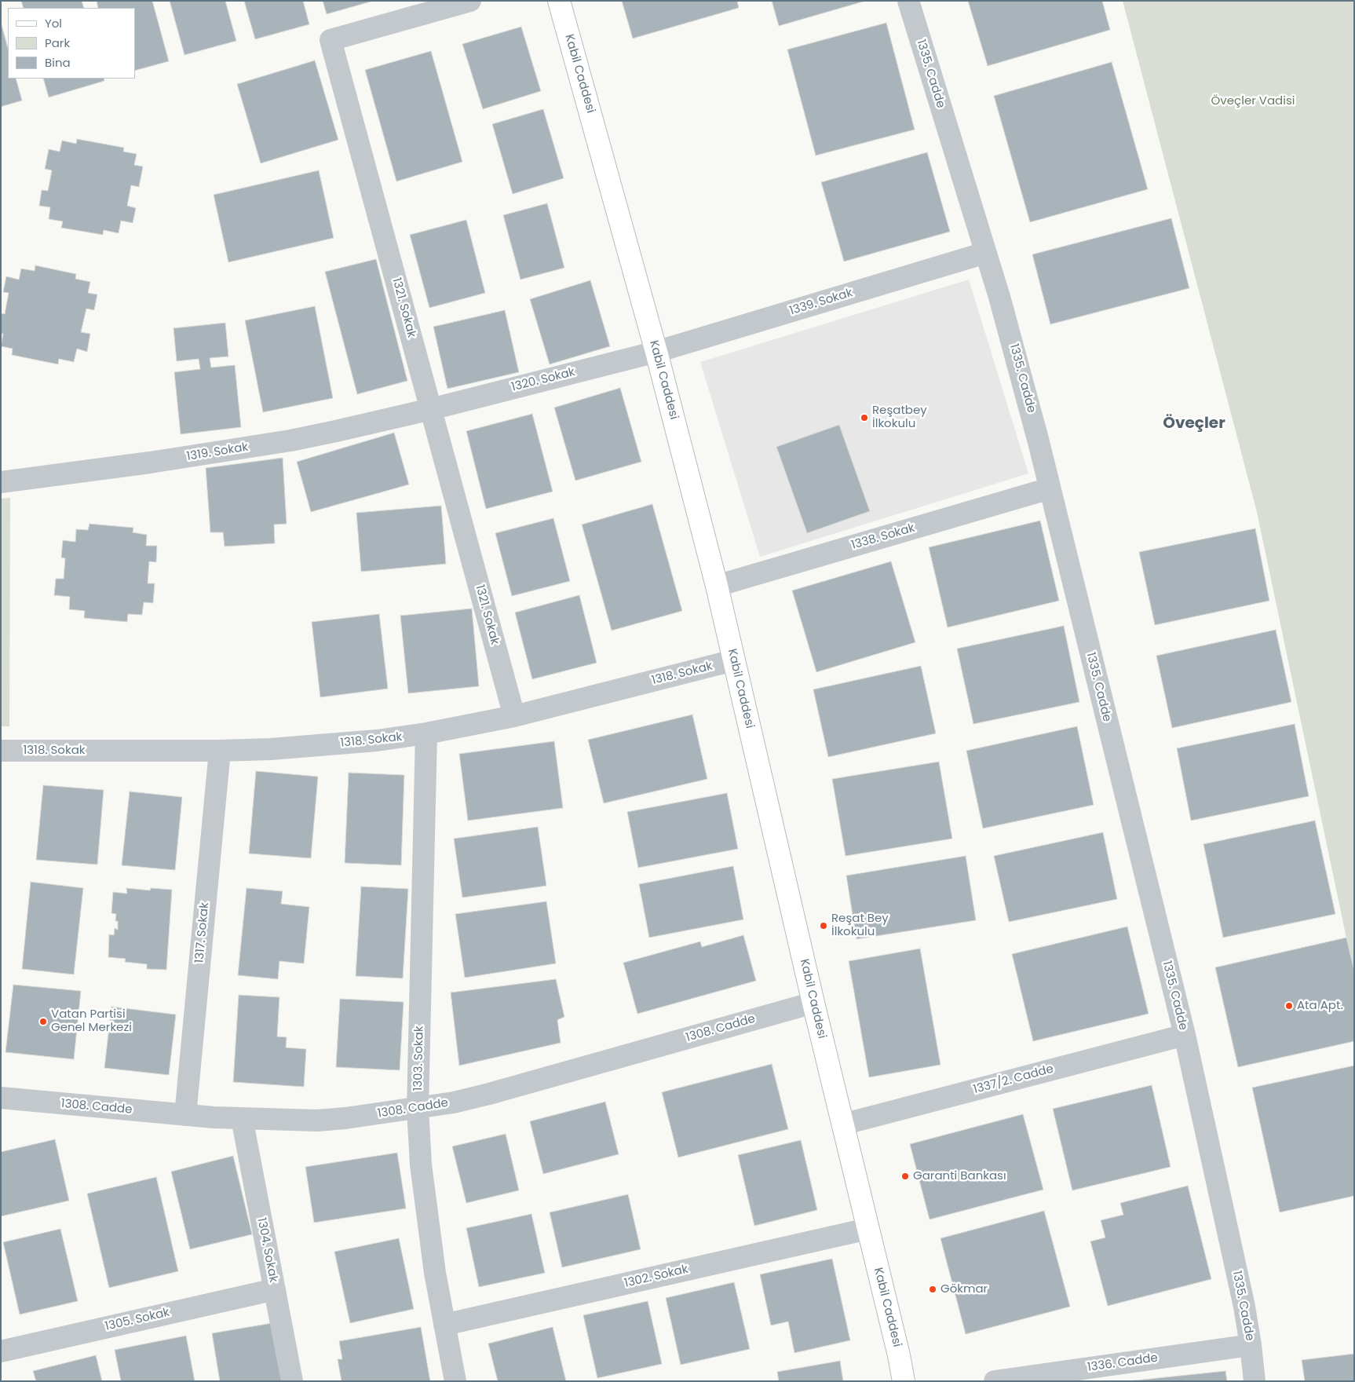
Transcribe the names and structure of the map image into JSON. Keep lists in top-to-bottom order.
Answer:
{
  "streets": {
    "main road": ["Kabil Caddesi"],
    "street": [
      "1335. Cadde",
      "1339. Sokak",
      "1321. Sokak",
      "1320. Sokak",
      "1319. Sokak",
      "1338. Sokak",
      "1318. Sokak",
      "1317. Sokak",
      "1308. Cadde",
      "1303. Sokak",
      "1337/2. Cadde",
      "1304. Sokak",
      "1302. Sokak",
      "1305. Sokak",
      "1336. Cadde"
    ]
  },
  "crossings": [
    ["Kabil Caddesi", "1339. Sokak"],
    ["Kabil Caddesi", "1320. Sokak"],
    ["Kabil Caddesi", "1338. Sokak"],
    ["Kabil Caddesi", "1318. Sokak"],
    ["Kabil Caddesi", "1308. Cadde"],
    ["Kabil Caddesi", "1337/2. Cadde"],
    ["Kabil Caddesi", "1302. Sokak"],
    ["1335. Cadde", "1339. Sokak"],
    ["1335. Cadde", "1338. Sokak"],
    ["1335. Cadde", "1337/2. Cadde"],
    ["1335. Cadde", "1336. Cadde"],
    ["1339. Sokak", "1320. Sokak"],
    ["1321. Sokak", "1320. Sokak"],
    ["1321. Sokak", "1319. Sokak"],
    ["1321. Sokak", "1318. Sokak"],
    ["1320. Sokak", "1319. Sokak"],
    ["1318. Sokak", "1317. Sokak"],
    ["1318. Sokak", "1303. Sokak"],
    ["1317. Sokak", "1308. Cadde"],
    ["1308. Cadde", "1303. Sokak"],
    ["1308. Cadde", "1304. Sokak"],
    ["1303. Sokak", "1302. Sokak"],
    ["1304. Sokak", "1305. Sokak"]
  ],
  "districts": ["Öveçler"],
  "parks": ["Öveçler Vadisi"],
  "places": [
    "Reşatbey İlkokulu",
    "Reşat Bey İlkokulu",
    "Ata Apt.",
    "Vatan Partisi Genel Merkezi",
    "Garanti Bankası",
    "Gökmar"
  ],
  "legend": ["Yol", "Park", "Bina"]
}
